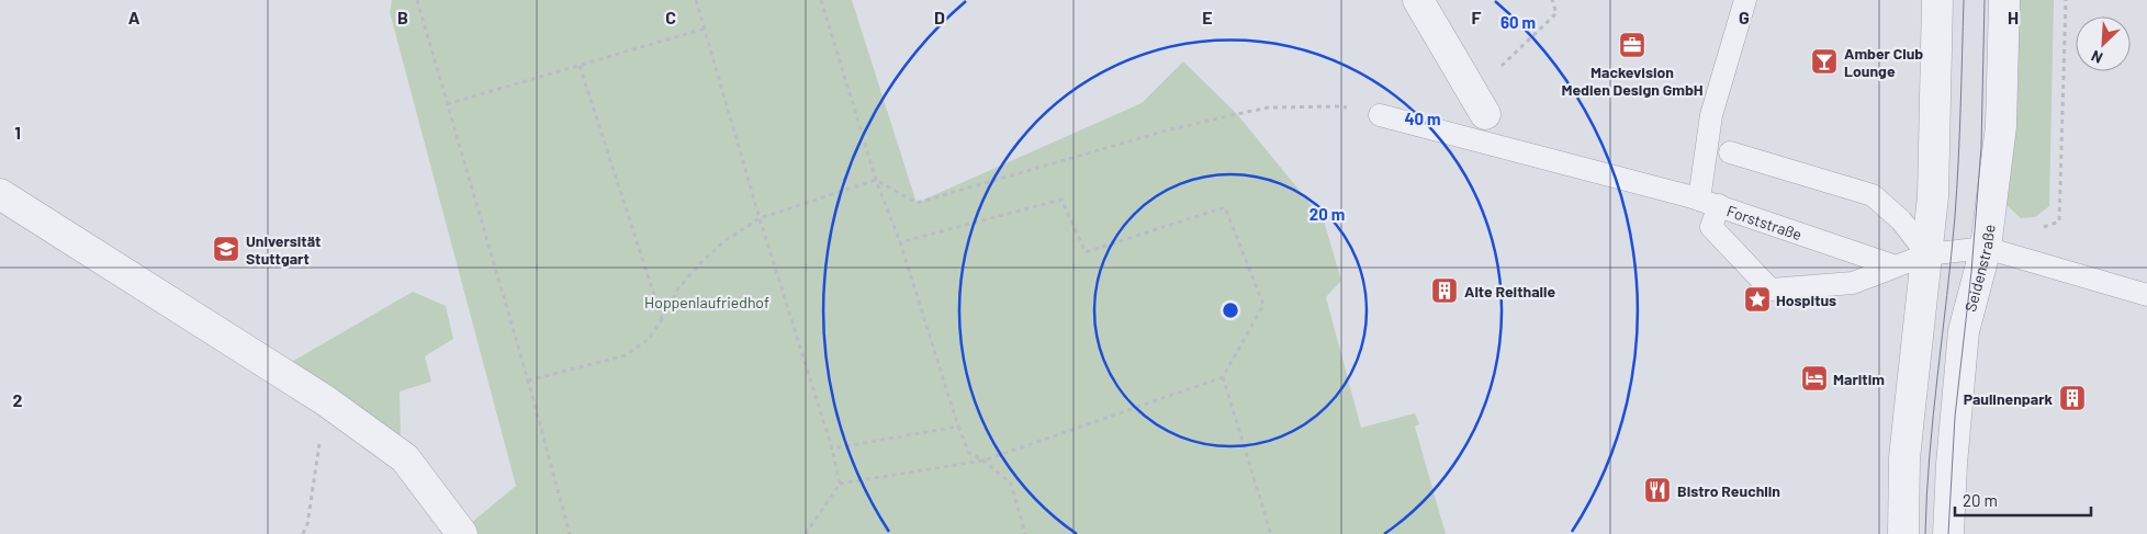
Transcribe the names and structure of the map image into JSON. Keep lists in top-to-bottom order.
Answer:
{
  "streets": {
    "street": ["Seidenstraße"],
    "lane": ["Forststraße"]
  },
  "parks": ["Hoppenlaufriedhof"],
  "places": {
    "office": ["Mackevision Medien Design GmbH"],
    "bar": ["Amber Club Lounge"],
    "school or university": ["Universität Stuttgart"],
    "building": ["Alte Reithalle", "Paulinenpark"],
    "place": ["Hospitus"],
    "hotel": ["Maritim"],
    "restaurant": ["Bistro Reuchlin"]
  },
  "scale_bar": "20 m",
  "north": "bottom left",
  "grid": {
    "columns": [
      "A",
      "B",
      "C",
      "D",
      "E",
      "F",
      "G",
      "H"
    ],
    "rows": ["1", "2"]
  },
  "rings": ["60 m", "40 m", "20 m"]
}
